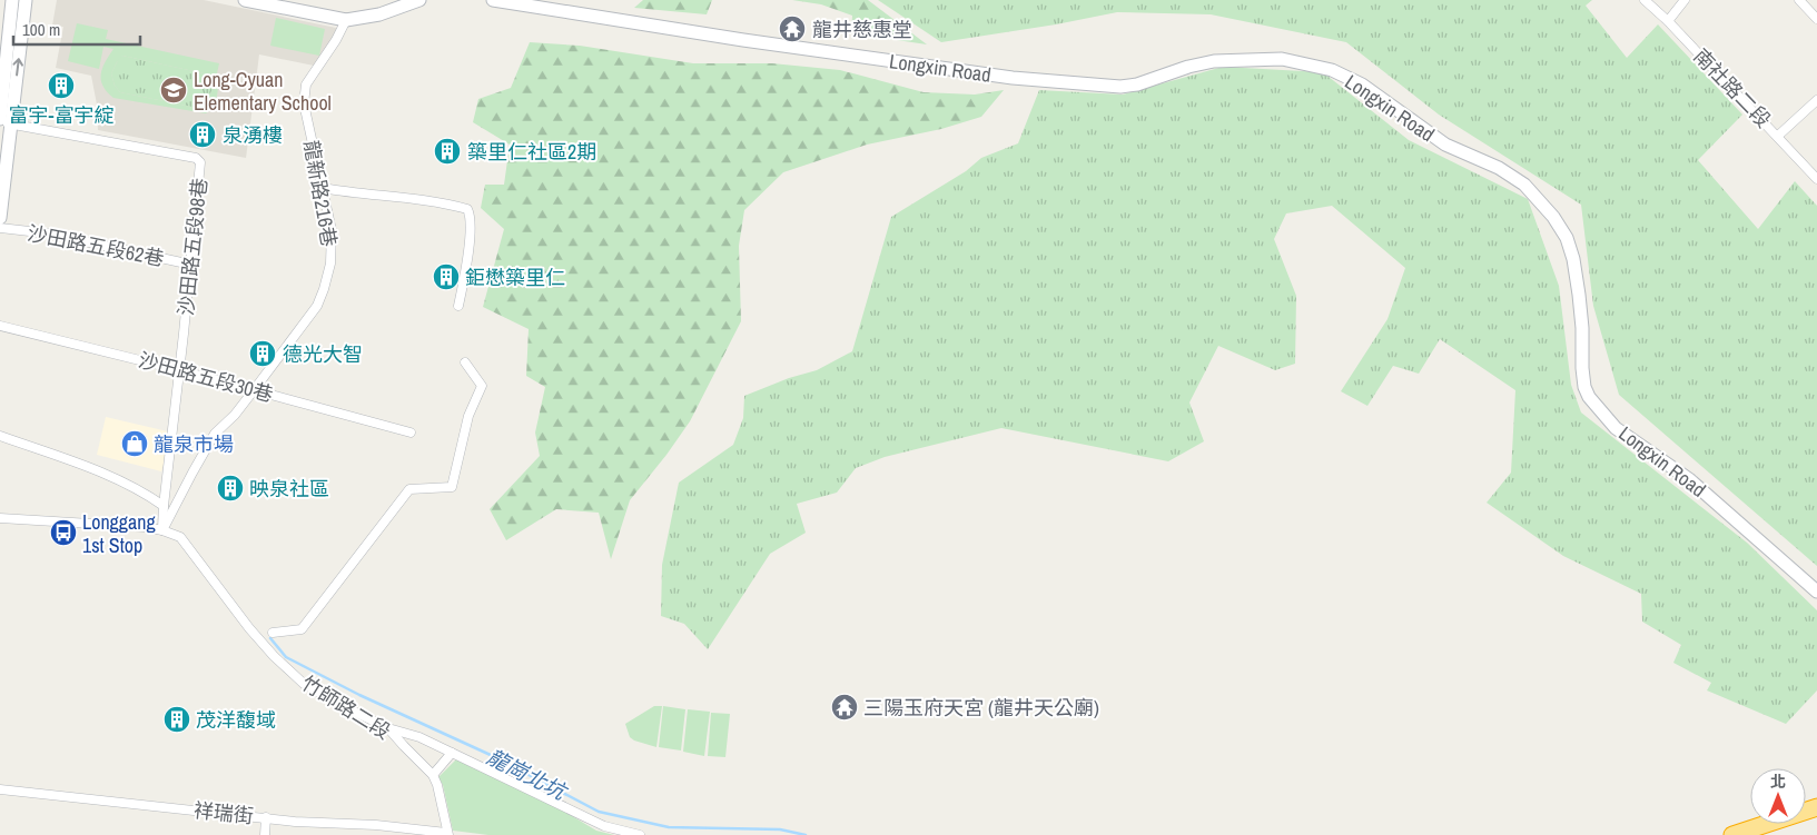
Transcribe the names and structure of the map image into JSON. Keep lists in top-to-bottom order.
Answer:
{
  "streets": {
    "street": [
      "Longxin Road",
      "南社路二段",
      "龍新路216巷",
      "沙田路五段62巷",
      "沙田路五段98巷",
      "沙田路五段30巷",
      "竹師路二段",
      "祥瑞街"
    ]
  },
  "crossings": [
    ["龍新路216巷", "沙田路五段98巷"],
    ["龍新路216巷", "沙田路五段30巷"],
    ["龍新路216巷", "竹師路二段"],
    ["沙田路五段62巷", "沙田路五段98巷"],
    ["沙田路五段98巷", "沙田路五段30巷"],
    ["沙田路五段98巷", "竹師路二段"],
    ["竹師路二段", "祥瑞街"]
  ],
  "water": ["龍崗北坑"],
  "places": {
    "temple": ["龍井慈惠堂", "三陽玉府天宮 (龍井天公廟)"],
    "building": [
      "富宇-富宇綻",
      "泉湧樓",
      "築里仁社區2期",
      "鉅懋築里仁",
      "德光大智",
      "映泉社區",
      "茂洋馥域"
    ],
    "school or university": ["Long-Cyuan Elementary School"],
    "shop": ["龍泉市場"],
    "bus stop": ["Longgang 1st Stop"]
  },
  "scale_bar": "100 m",
  "north": "top"
}
